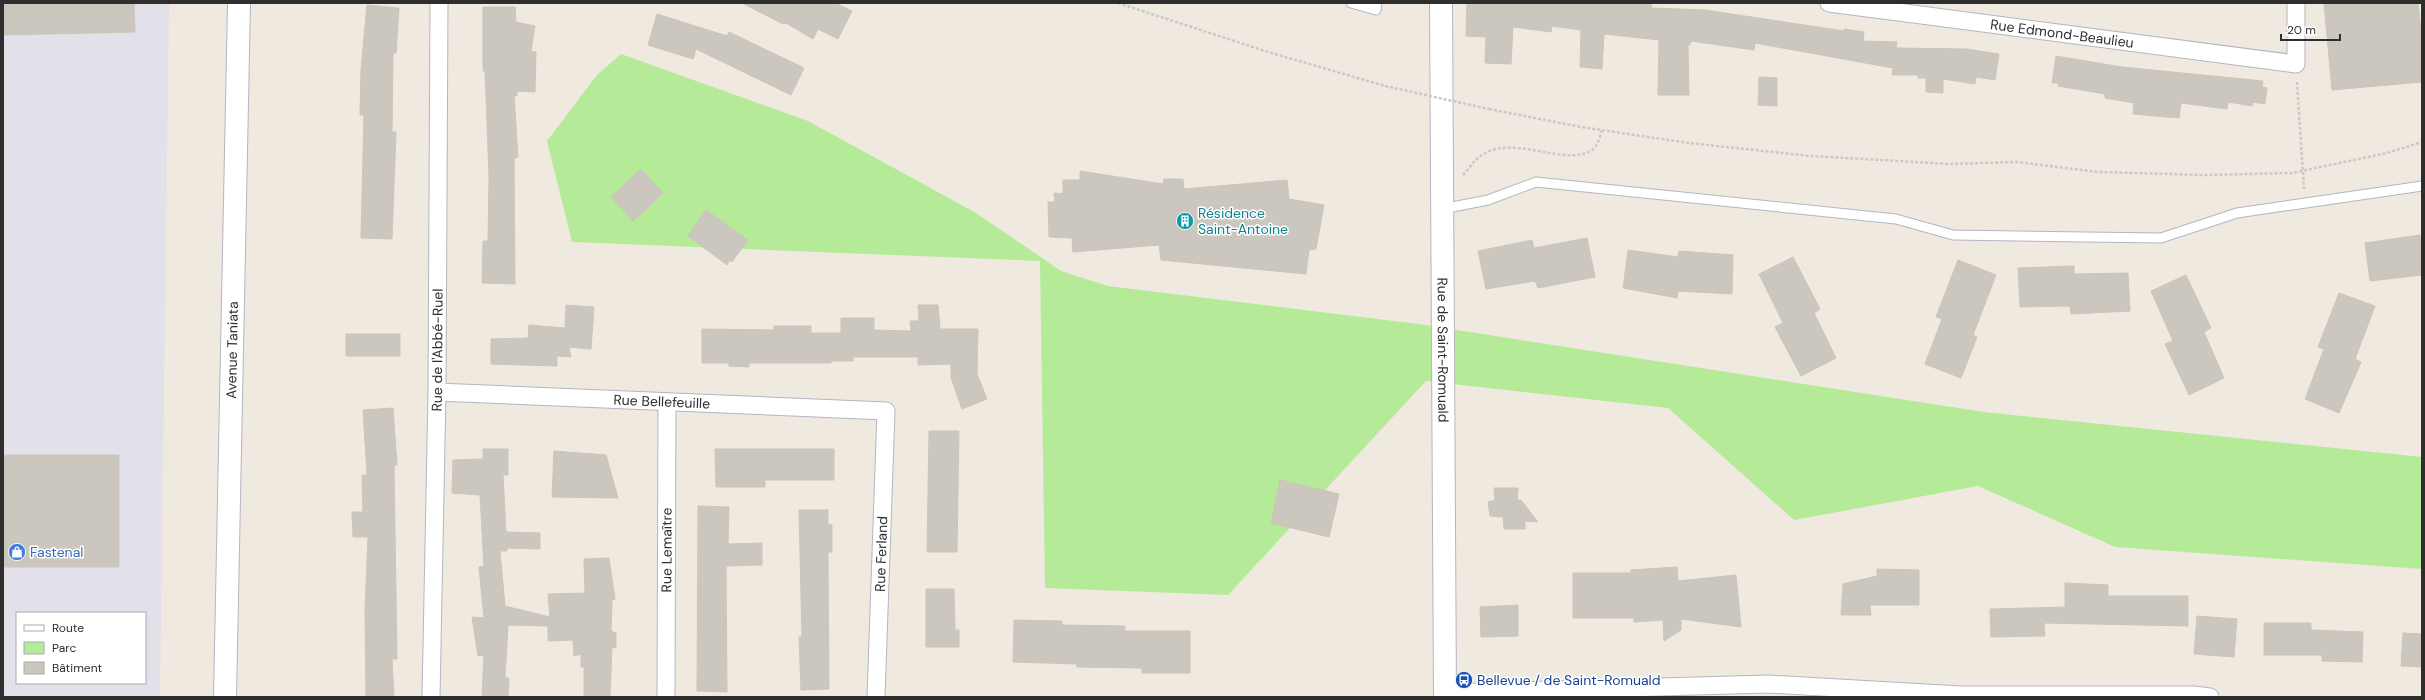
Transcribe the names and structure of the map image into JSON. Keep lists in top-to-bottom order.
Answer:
{
  "streets": {
    "main road": ["Avenue Taniata", "Rue de Saint-Romuald"],
    "street": [
      "Rue Edmond-Beaulieu",
      "Rue de l'Abbé-Ruel",
      "Rue Bellefeuille",
      "Rue Lemaître",
      "Rue Ferland"
    ]
  },
  "crossings": [
    ["Rue de l'Abbé-Ruel", "Rue Bellefeuille"],
    ["Rue Bellefeuille", "Rue Lemaître"],
    ["Rue Bellefeuille", "Rue Ferland"]
  ],
  "places": {
    "building": ["Résidence Saint-Antoine"],
    "shop": ["Fastenal"],
    "bus stop": ["Bellevue / de Saint-Romuald"]
  },
  "legend": ["Route", "Parc", "Bâtiment"],
  "scale_bar": "20 m"
}
